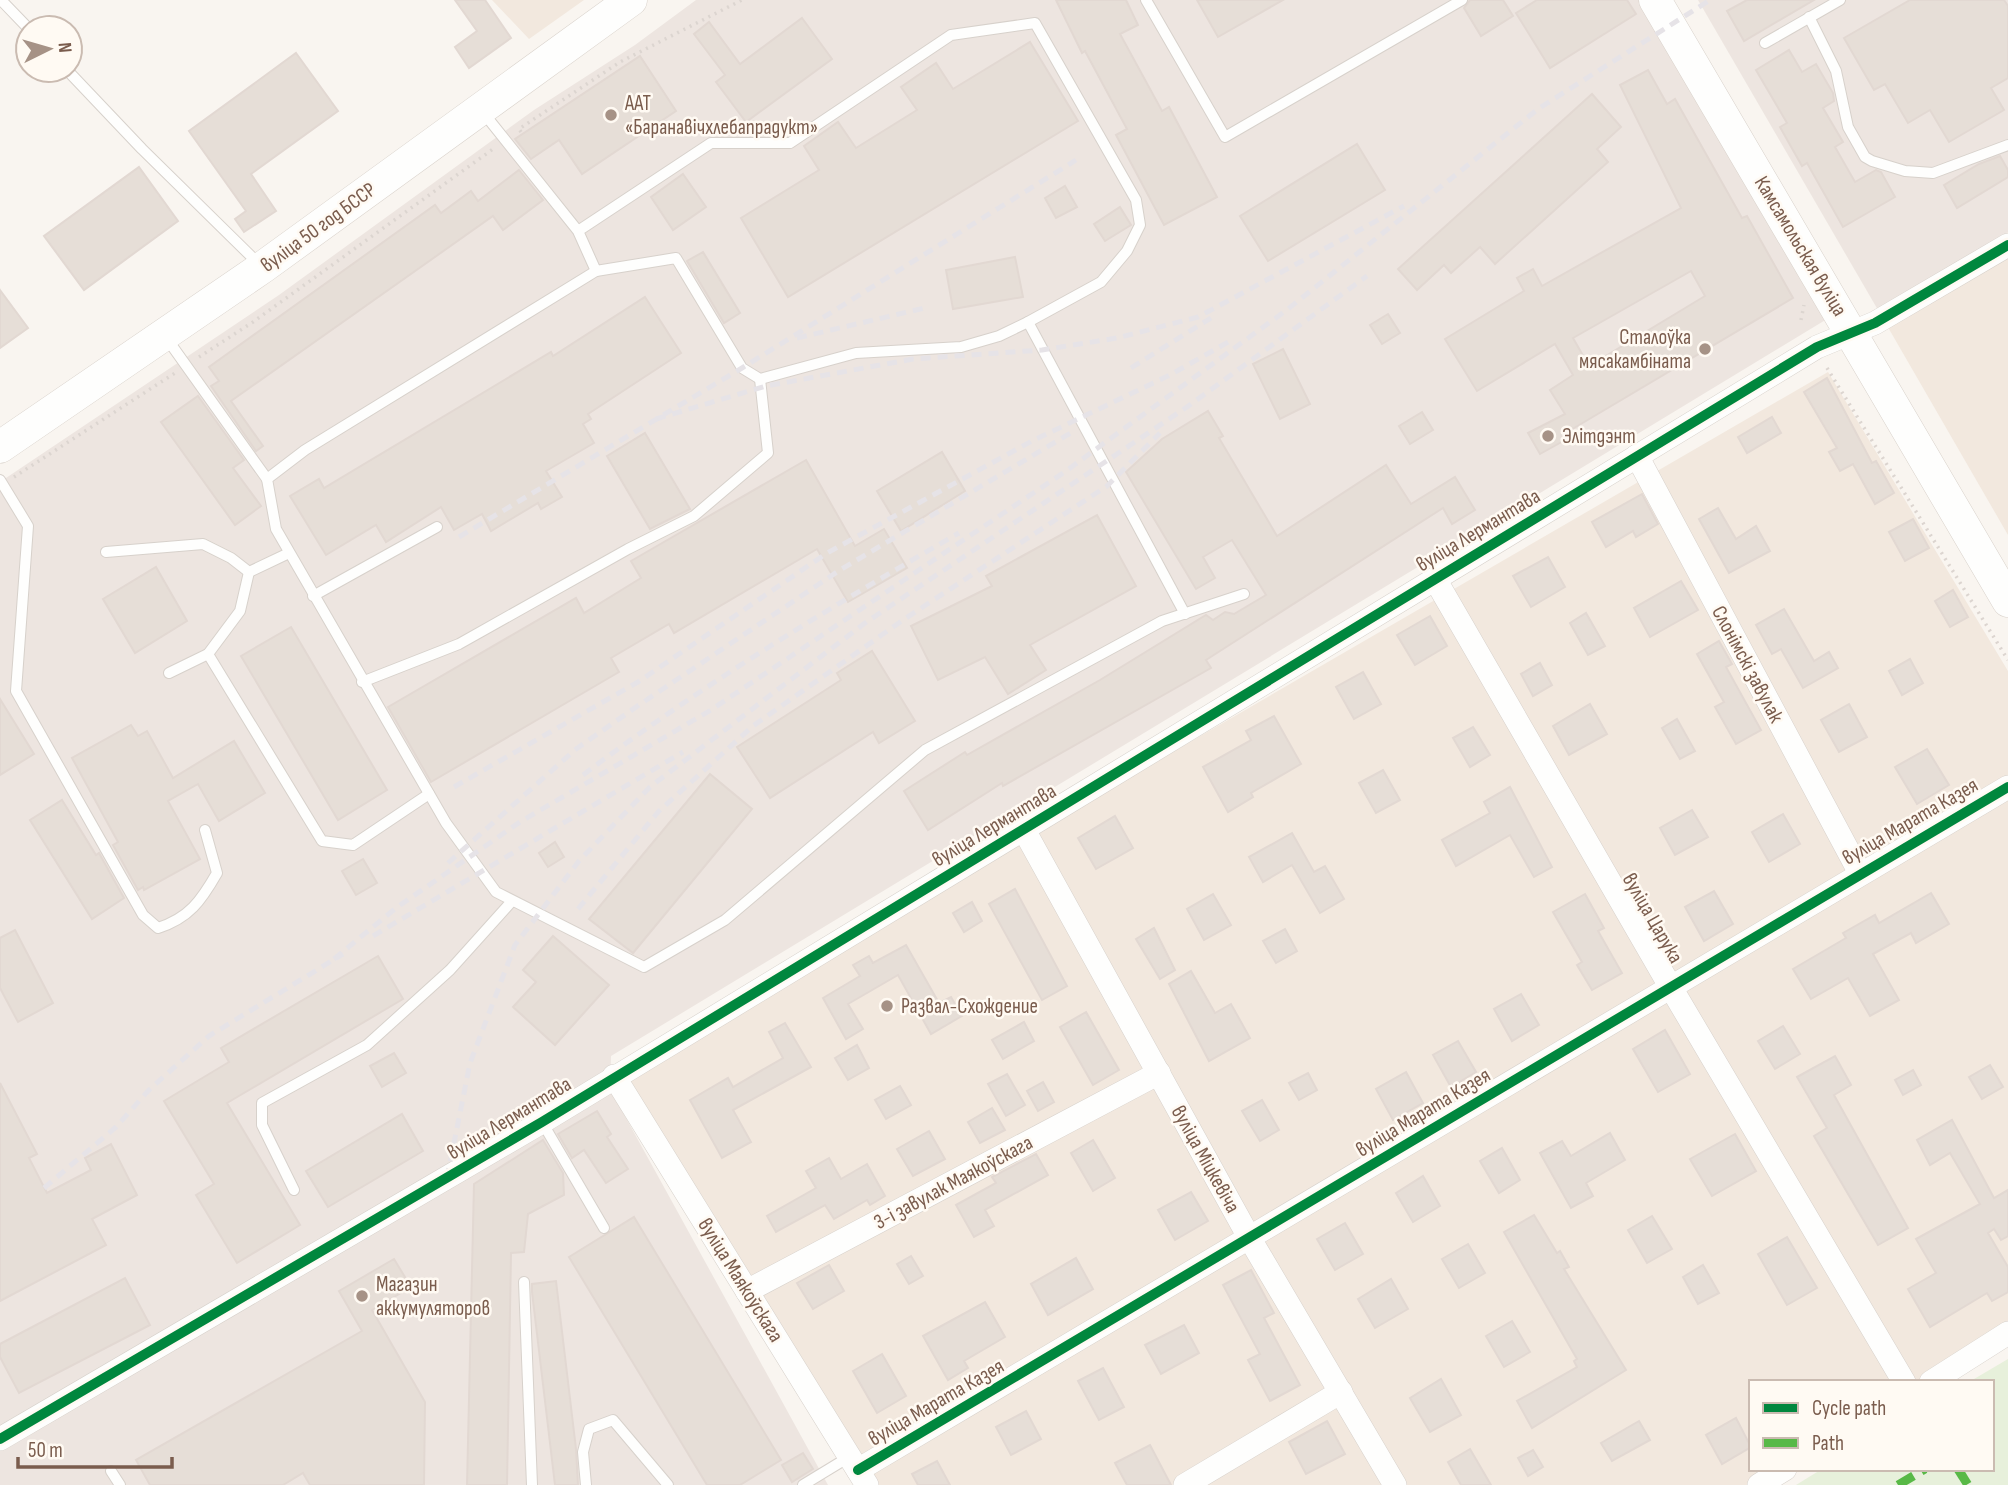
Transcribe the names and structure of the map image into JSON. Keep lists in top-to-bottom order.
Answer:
{
  "streets": {
    "main road": ["вуліца 50 год БССР", "Камсамольская вуліца"],
    "street": [
      "вуліца Лермантава",
      "Слонімскі завулак",
      "вуліца Марата Казея",
      "вуліца Царука",
      "вуліца Міцкевіча",
      "3-і завулак Маякоўскага",
      "вуліца Маякоўскага"
    ]
  },
  "crossings": [
    ["Камсамольская вуліца", "вуліца Лермантава"],
    ["вуліца Лермантава", "Слонімскі завулак"],
    ["вуліца Лермантава", "вуліца Царука"],
    ["вуліца Лермантава", "вуліца Міцкевіча"],
    ["вуліца Лермантава", "вуліца Маякоўскага"],
    ["Слонімскі завулак", "вуліца Марата Казея"],
    ["вуліца Марата Казея", "вуліца Царука"],
    ["вуліца Марата Казея", "вуліца Міцкевіча"],
    ["вуліца Марата Казея", "вуліца Маякоўскага"],
    ["вуліца Міцкевіча", "3-і завулак Маякоўскага"],
    ["3-і завулак Маякоўскага", "вуліца Маякоўскага"]
  ],
  "places": [
    "ААТ «Баранавічхлебапрадукт»",
    "Сталоўка мясакамбіната",
    "Элітдэнт",
    "Развал-Схождение",
    "Магазин аккумуляторов"
  ],
  "legend": ["Cycle path", "Path"],
  "scale_bar": "50 m",
  "north": "right"
}
